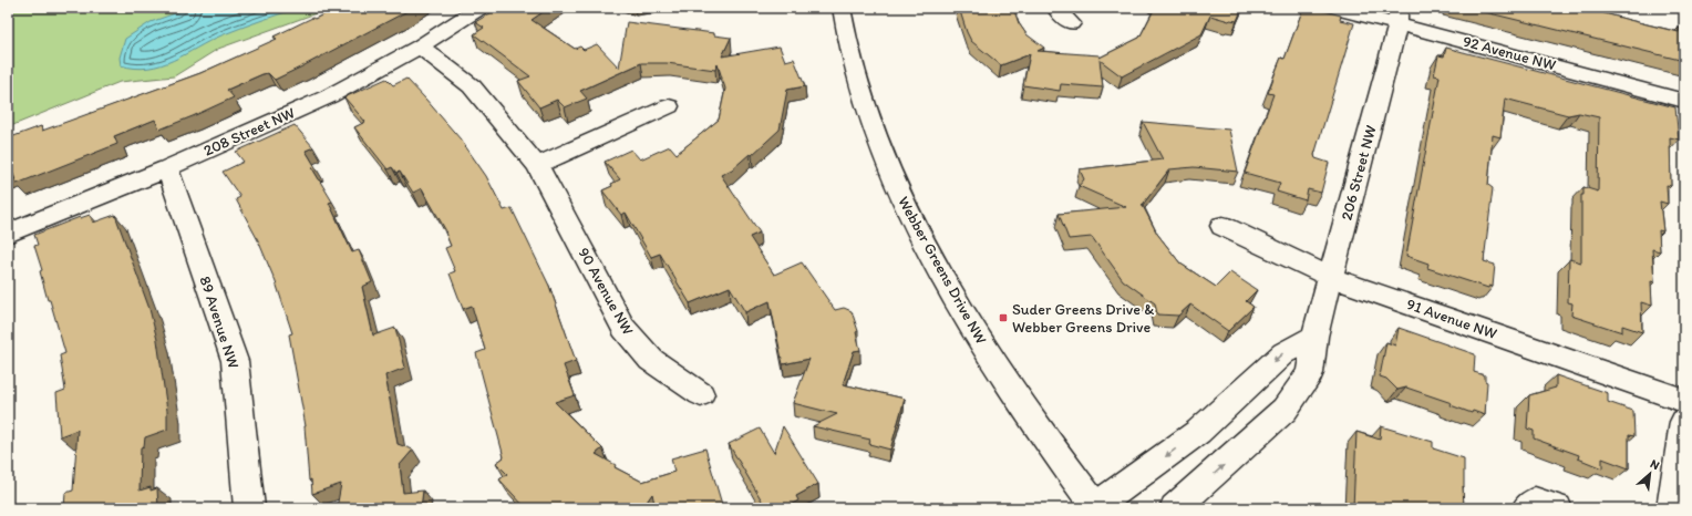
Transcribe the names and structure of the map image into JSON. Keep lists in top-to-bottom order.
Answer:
{
  "streets": {
    "street": [
      "92 Avenue NW",
      "208 Street NW",
      "206 Street NW",
      "Webber Greens Drive NW",
      "90 Avenue NW",
      "91 Avenue NW",
      "89 Avenue NW"
    ]
  },
  "crossings": [
    ["92 Avenue NW", "206 Street NW"],
    ["208 Street NW", "90 Avenue NW"],
    ["208 Street NW", "89 Avenue NW"],
    ["206 Street NW", "91 Avenue NW"]
  ],
  "places": {
    "transit": ["Suder Greens Drive & Webber Greens Drive"]
  },
  "north": "top right"
}
